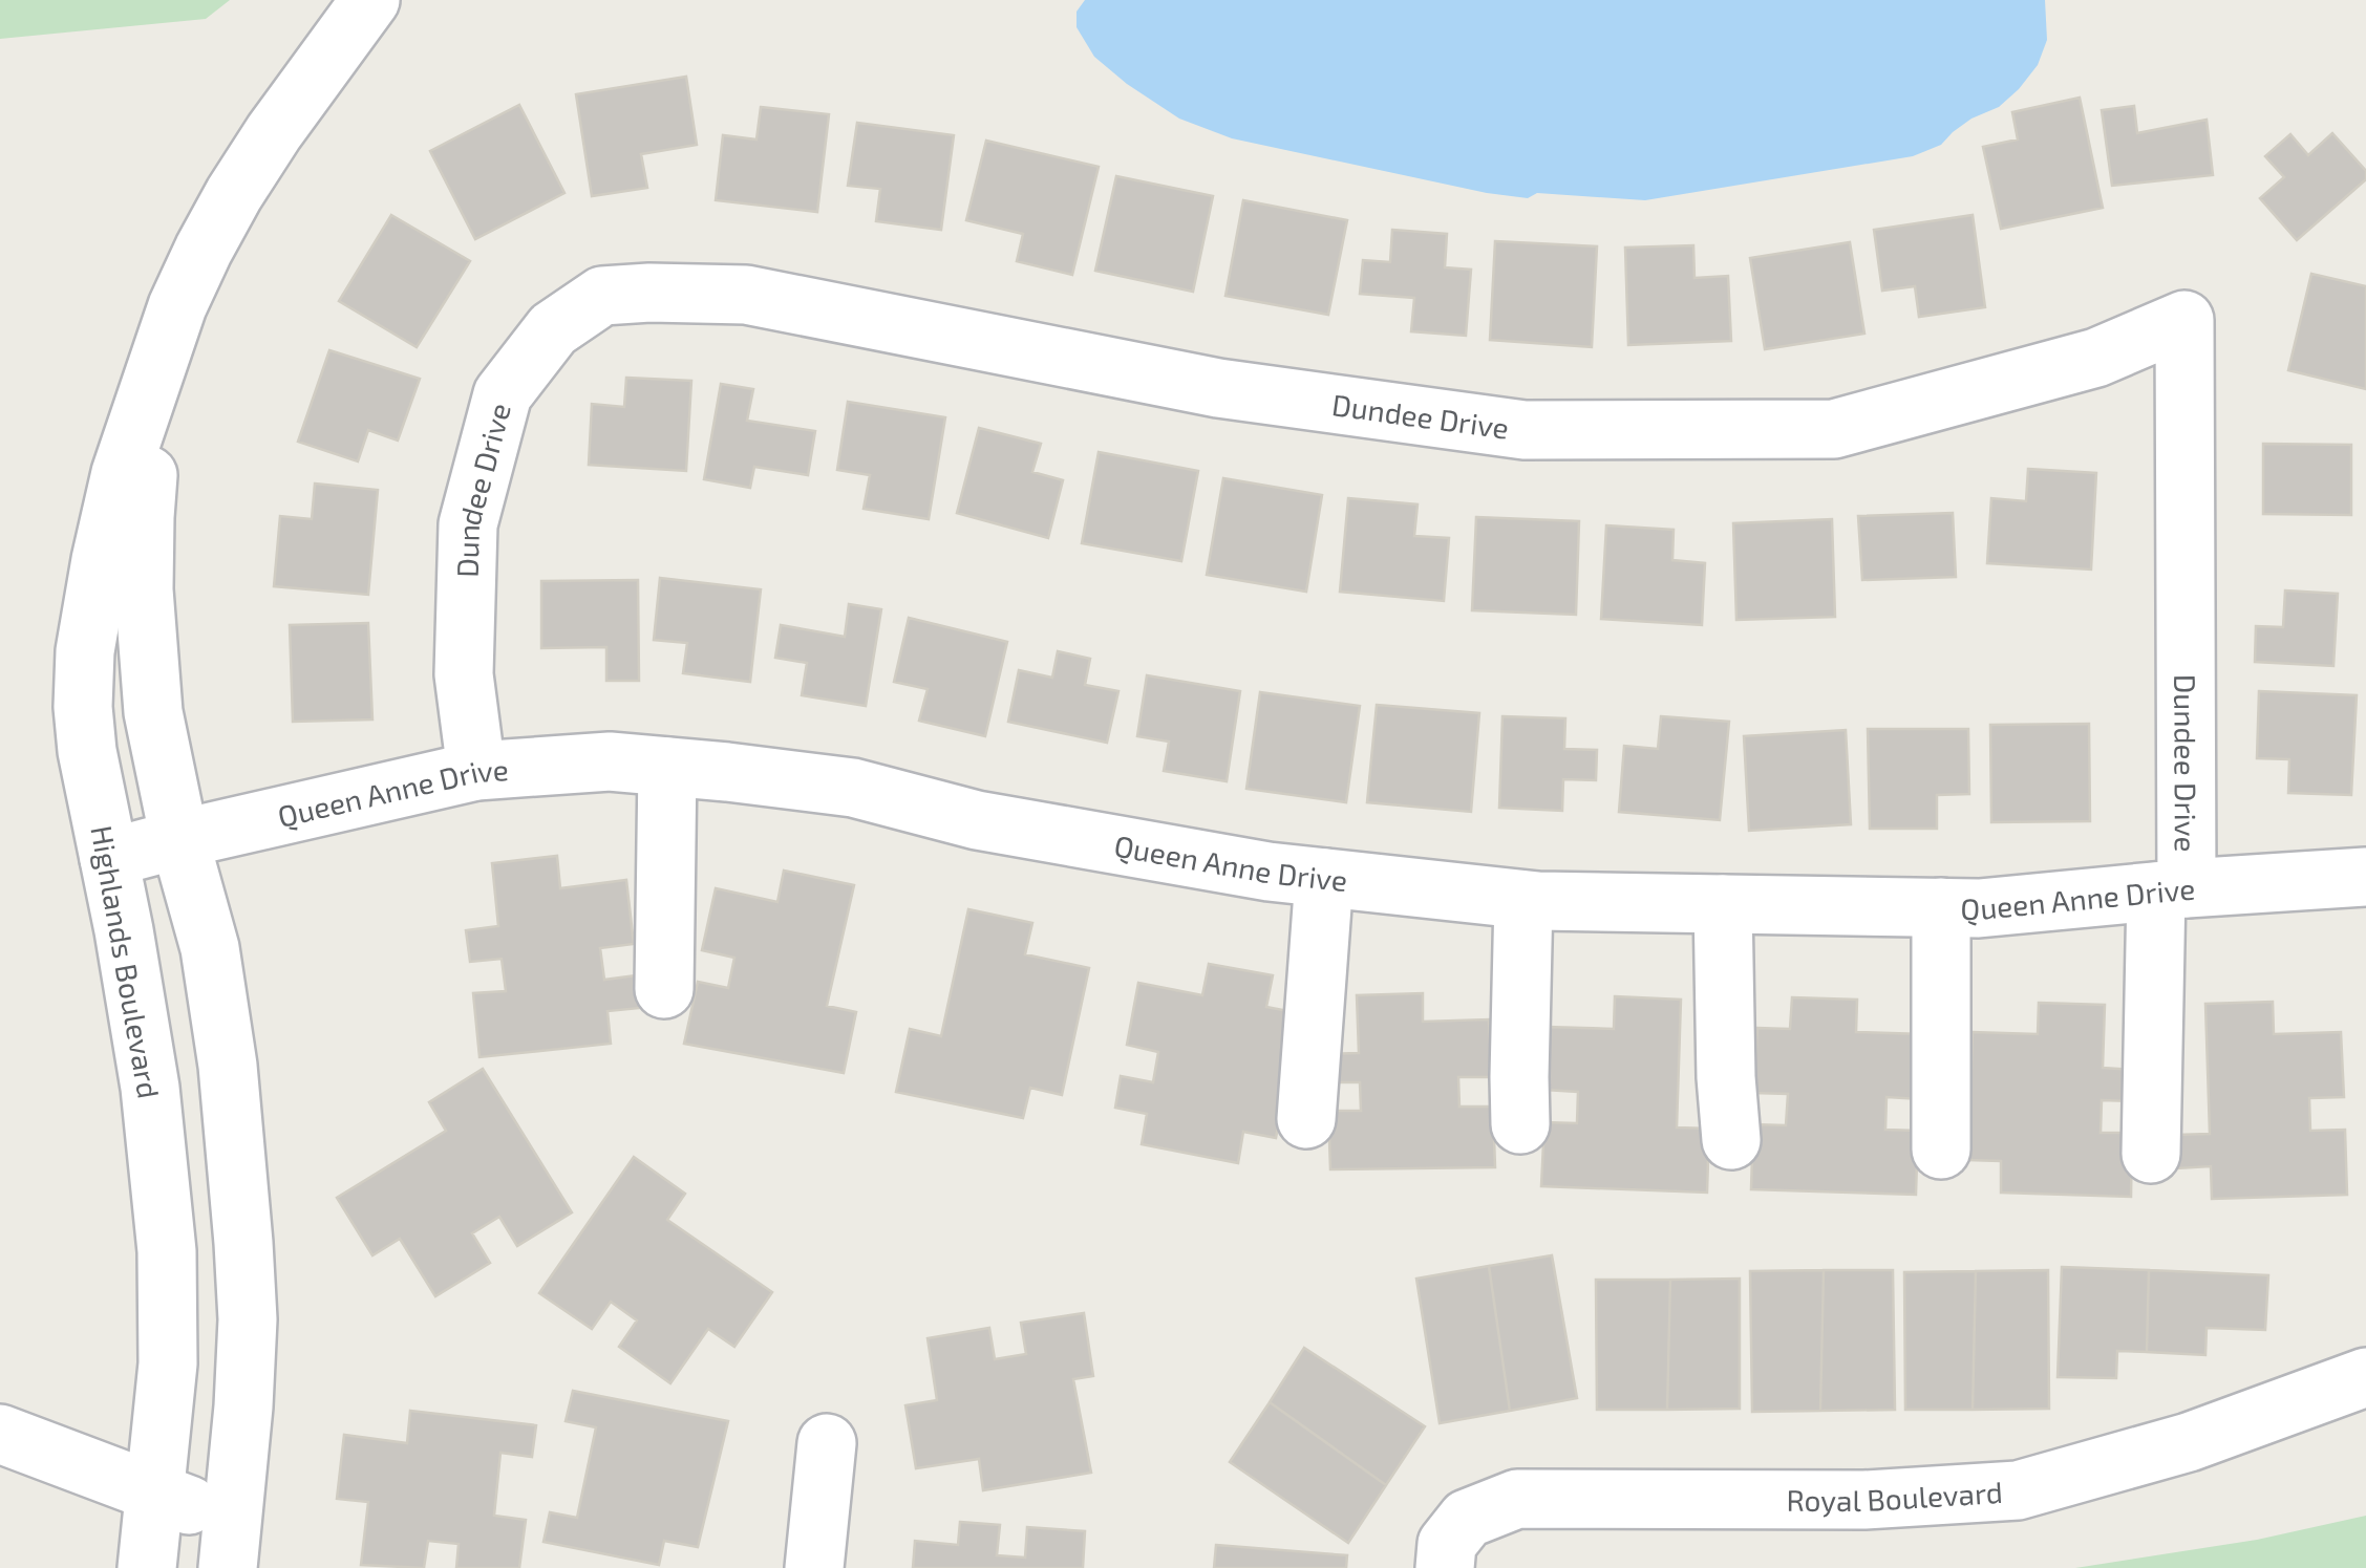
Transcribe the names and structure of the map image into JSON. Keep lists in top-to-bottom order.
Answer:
{
  "streets": {
    "street": [
      "Dundee Drive",
      "Queen Anne Drive",
      "Highlands Boulevard",
      "Royal Boulevard"
    ]
  },
  "crossings": [
    ["Dundee Drive", "Queen Anne Drive"],
    ["Queen Anne Drive", "Highlands Boulevard"]
  ]
}
